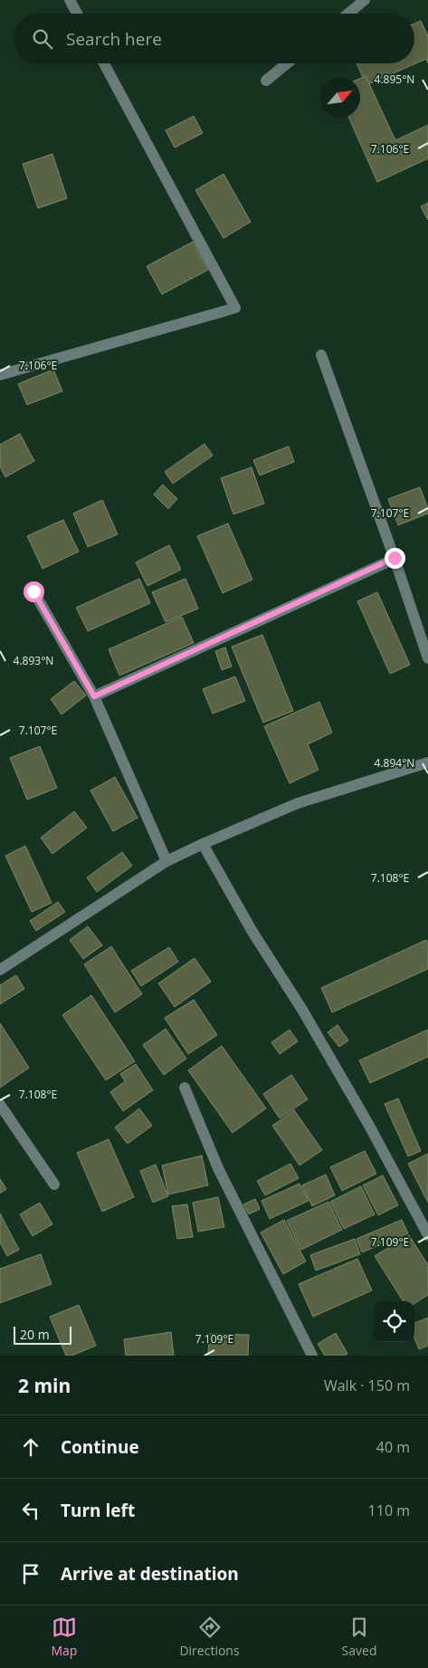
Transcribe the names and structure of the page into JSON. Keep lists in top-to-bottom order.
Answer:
{
  "scale_bar": "20 m",
  "north": "top right",
  "page": {
    "search": "Search here",
    "scale": "20 m",
    "heading": ["2 min", "Walk · 150 m"],
    "list": [
      ["Continue", "40 m"],
      ["Turn left", "110 m"],
      "Arrive at destination"
    ],
    "nav": ["Map", "Directions", "Saved"]
  },
  "coordinates": [
    "4.895°N",
    "7.106°E",
    "7.107°E",
    "4.893°N",
    "4.894°N",
    "7.108°E",
    "7.109°E"
  ]
}
